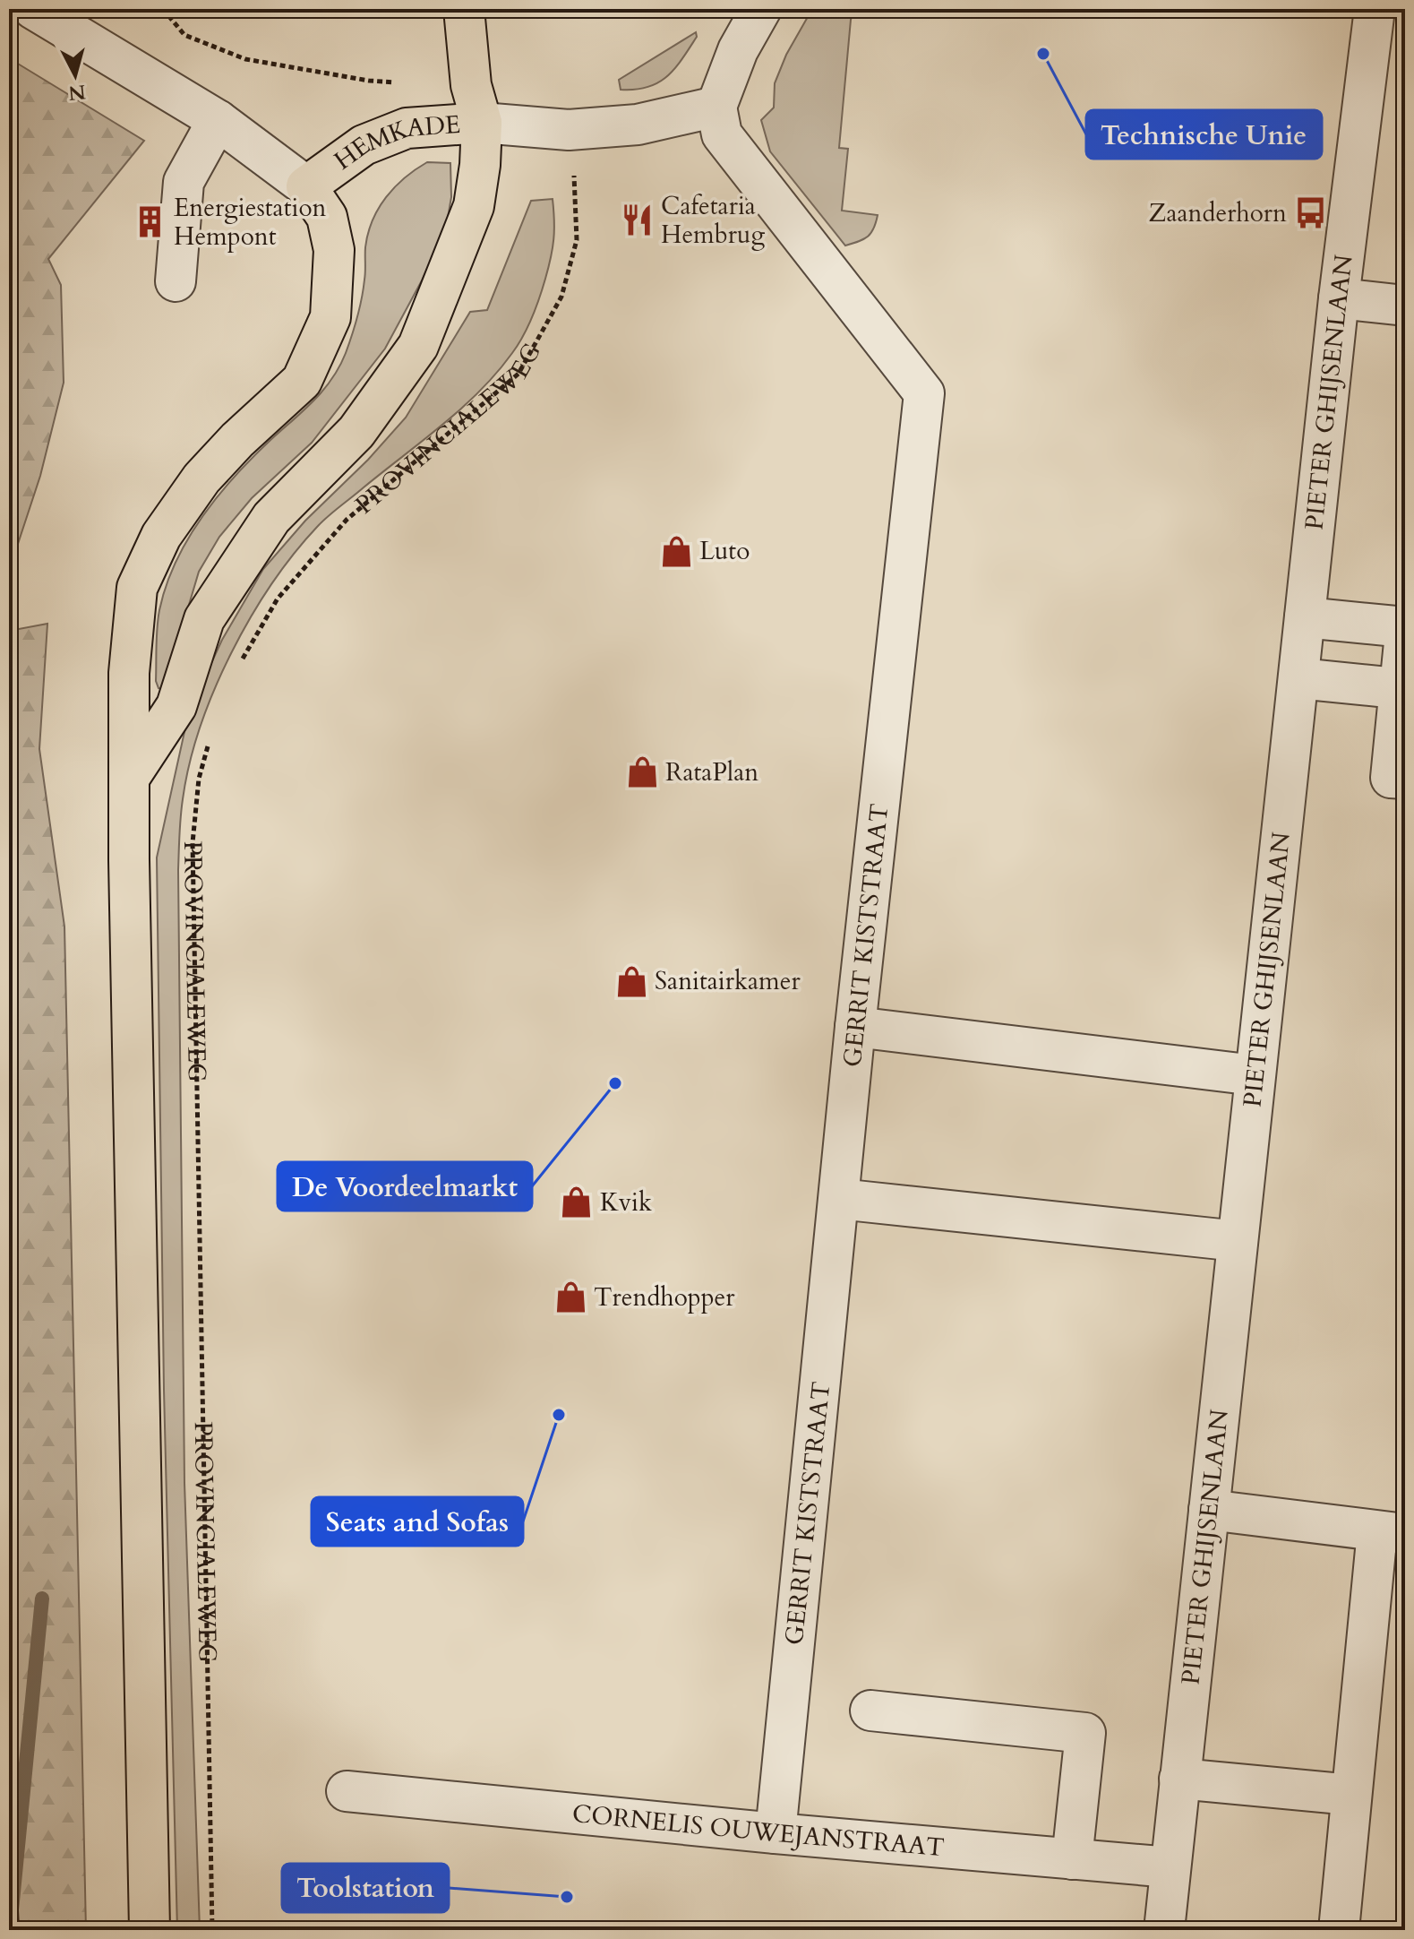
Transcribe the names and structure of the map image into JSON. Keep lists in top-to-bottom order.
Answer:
{
  "streets": {
    "main road": ["HEMKADE"],
    "street": ["PIETER GHIJSENLAAN", "GERRIT KISTSTRAAT", "CORNELIS OUWEJANSTRAAT"],
    "path": ["PROVINCIALEWEG"]
  },
  "crossings": [
    ["HEMKADE", "PROVINCIALEWEG"],
    ["HEMKADE", "GERRIT KISTSTRAAT"],
    ["PIETER GHIJSENLAAN", "CORNELIS OUWEJANSTRAAT"],
    ["GERRIT KISTSTRAAT", "CORNELIS OUWEJANSTRAAT"]
  ],
  "places": {
    "other": [
      "Technische Unie",
      "De Voordeelmarkt",
      "Seats and Sofas",
      "Toolstation"
    ],
    "bus stop": ["Zaanderhorn"],
    "restaurant": ["Cafetaria Hembrug"],
    "building": ["Energiestation Hempont"],
    "shop": [
      "Luto",
      "RataPlan",
      "Sanitairkamer",
      "Kvik",
      "Trendhopper"
    ]
  },
  "north": "bottom"
}
